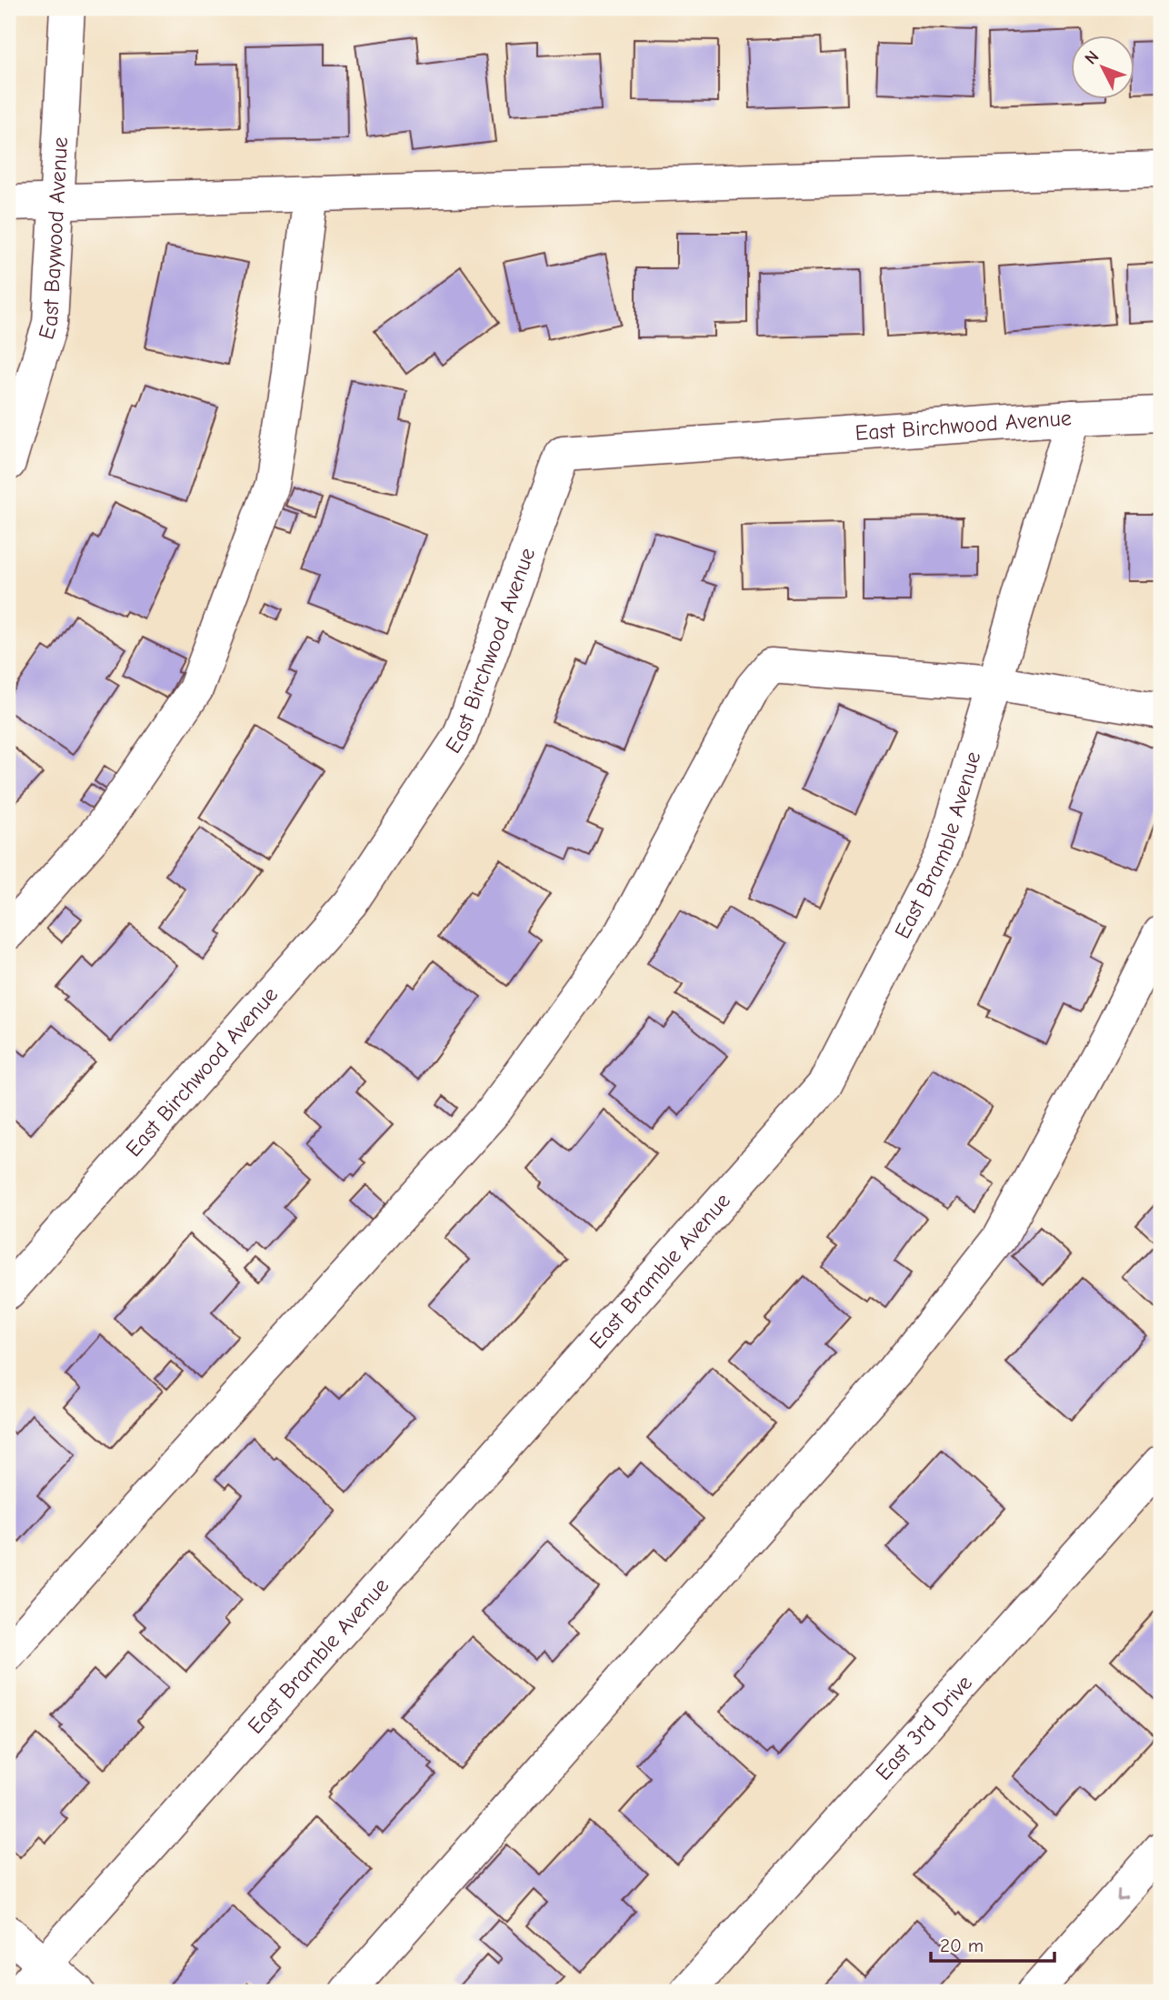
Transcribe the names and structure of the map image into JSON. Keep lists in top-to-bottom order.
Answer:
{
  "streets": {
    "street": [
      "East Baywood Avenue",
      "East Birchwood Avenue",
      "East Bramble Avenue",
      "East 3rd Drive"
    ]
  },
  "crossings": [
    ["East Birchwood Avenue", "East Bramble Avenue"]
  ],
  "scale_bar": "20 m",
  "north": "top left"
}
